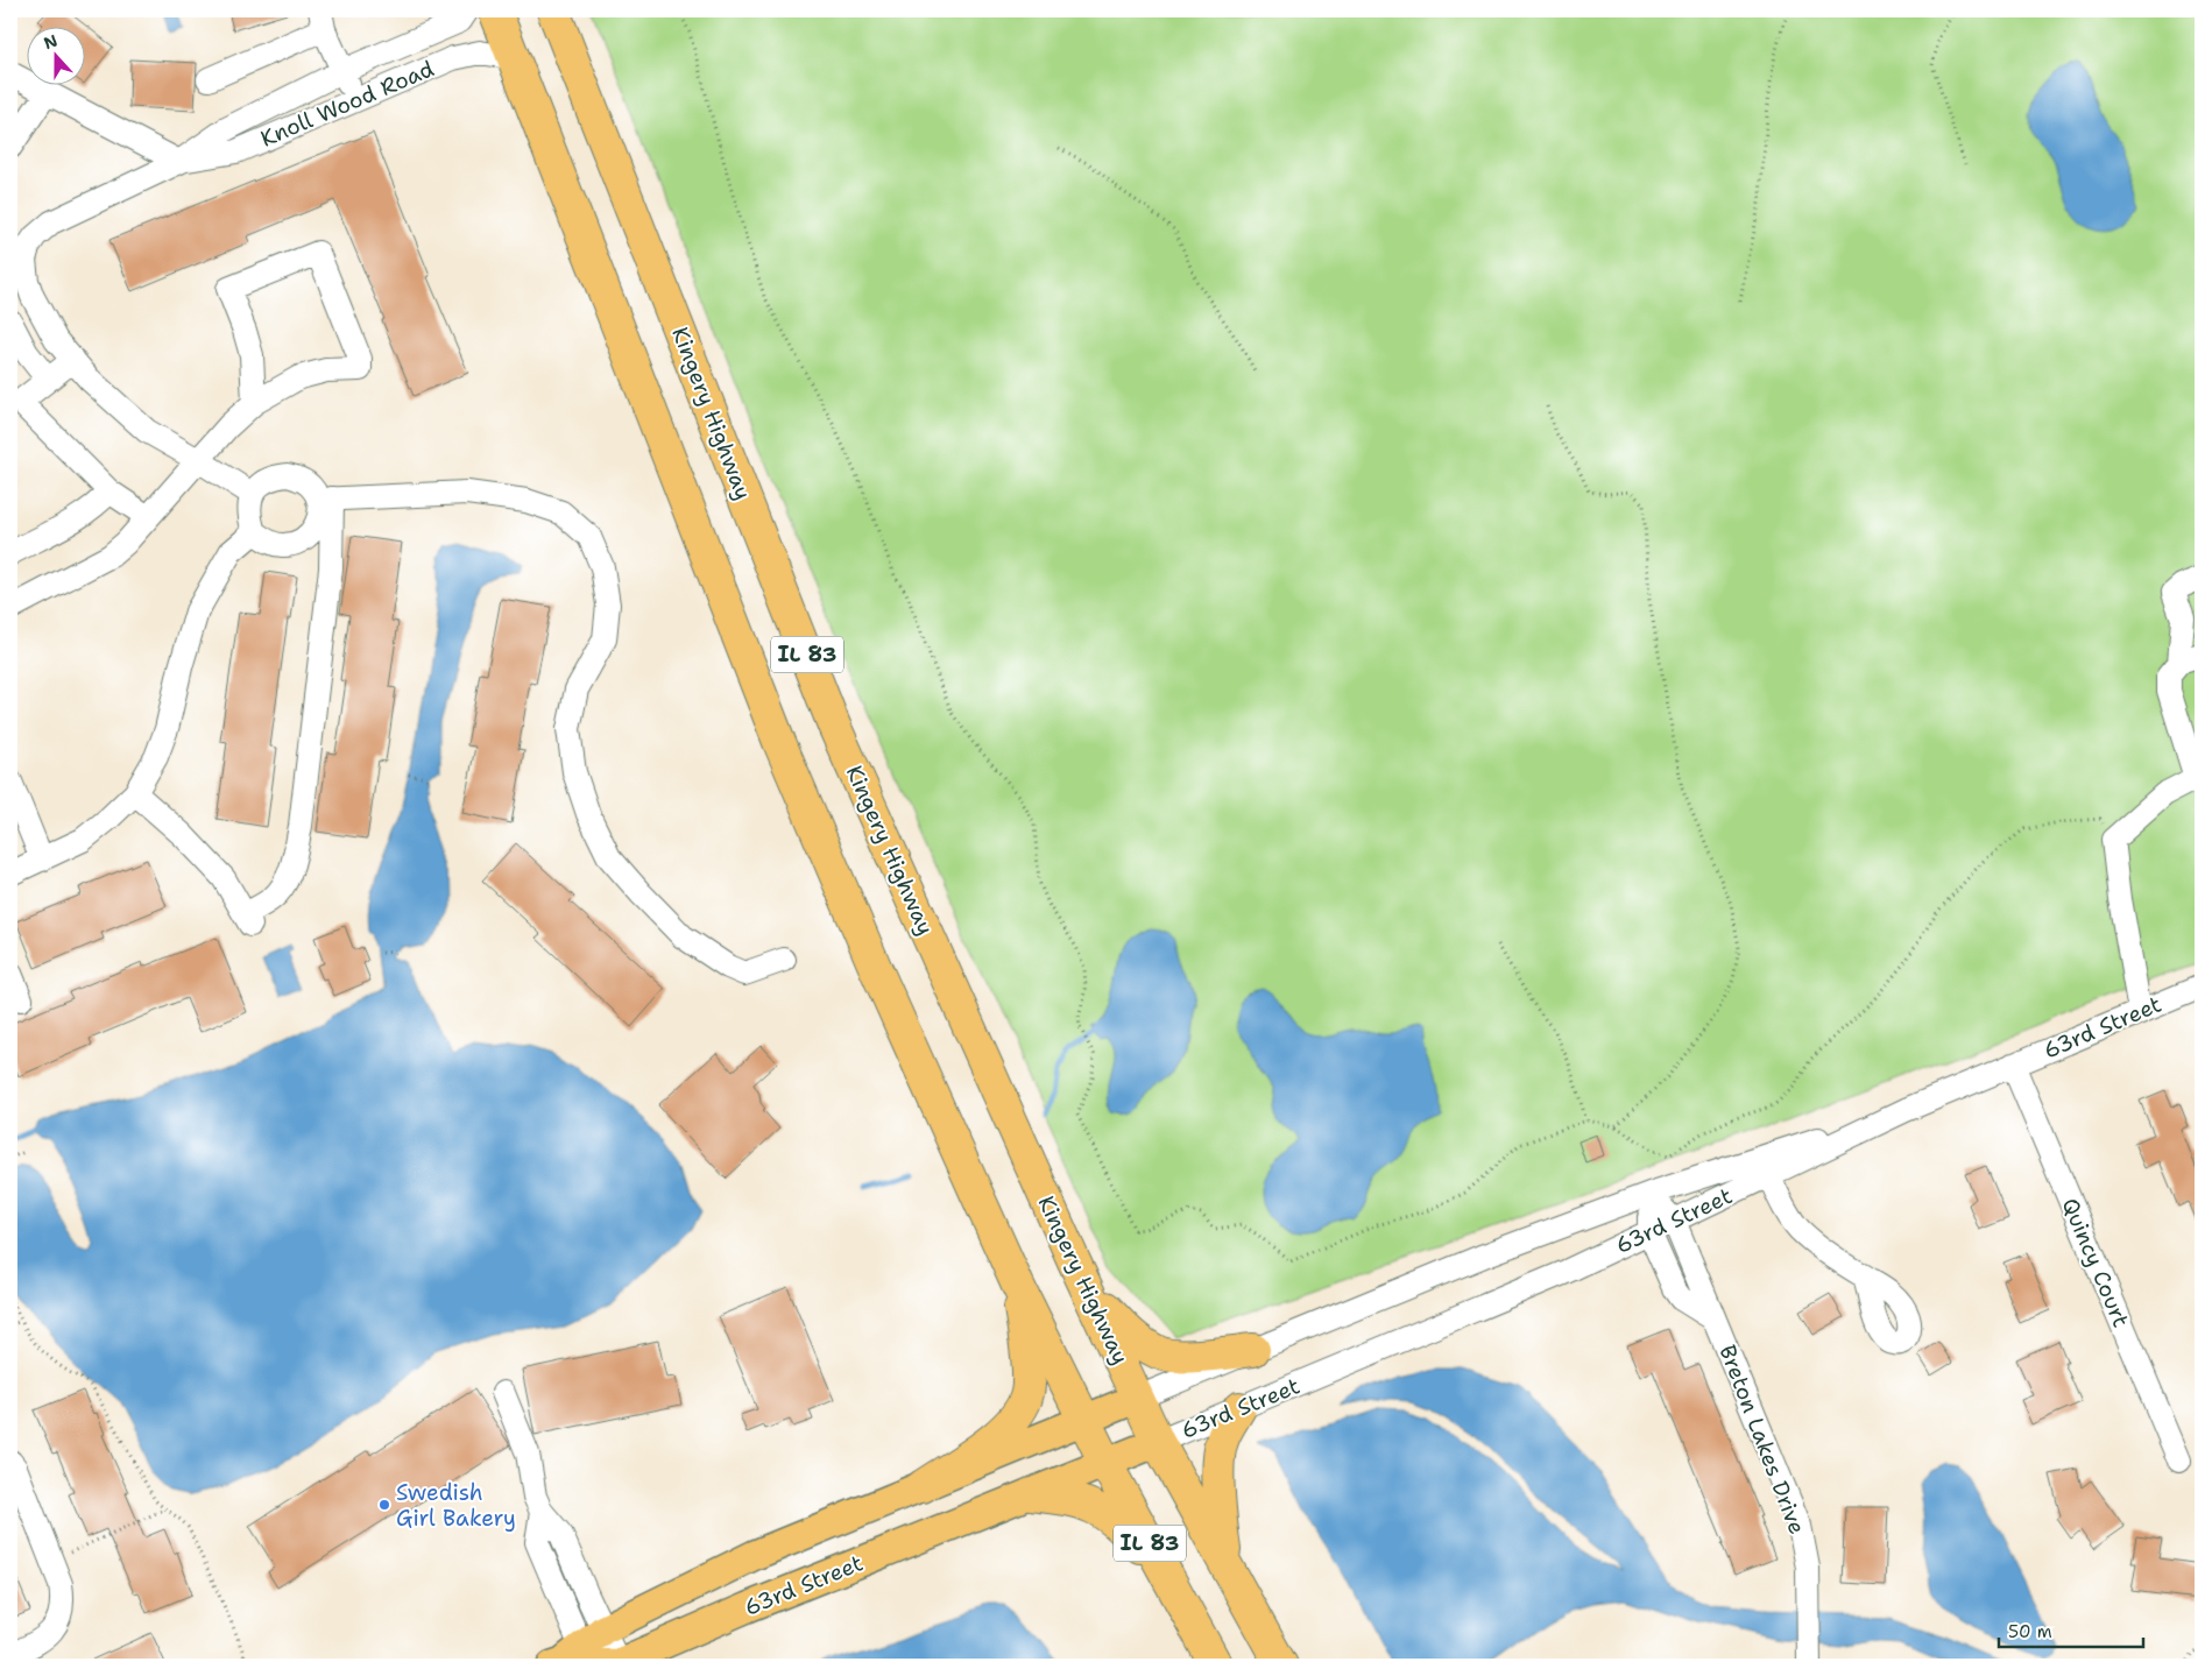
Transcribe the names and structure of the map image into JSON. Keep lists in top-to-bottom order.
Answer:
{
  "streets": {
    "highway": ["Kingery Highway", "IL 83"],
    "main road": ["63rd Street"],
    "street": ["Knoll Wood Road", "Quincy Court", "Breton Lakes Drive"]
  },
  "crossings": [
    ["Knoll Wood Road", "IL 83"],
    ["Kingery Highway", "63rd Street"],
    ["IL 83", "63rd Street"],
    ["63rd Street", "Quincy Court"],
    ["63rd Street", "Breton Lakes Drive"]
  ],
  "places": ["Swedish Girl Bakery"],
  "scale_bar": "50 m",
  "north": "top"
}
